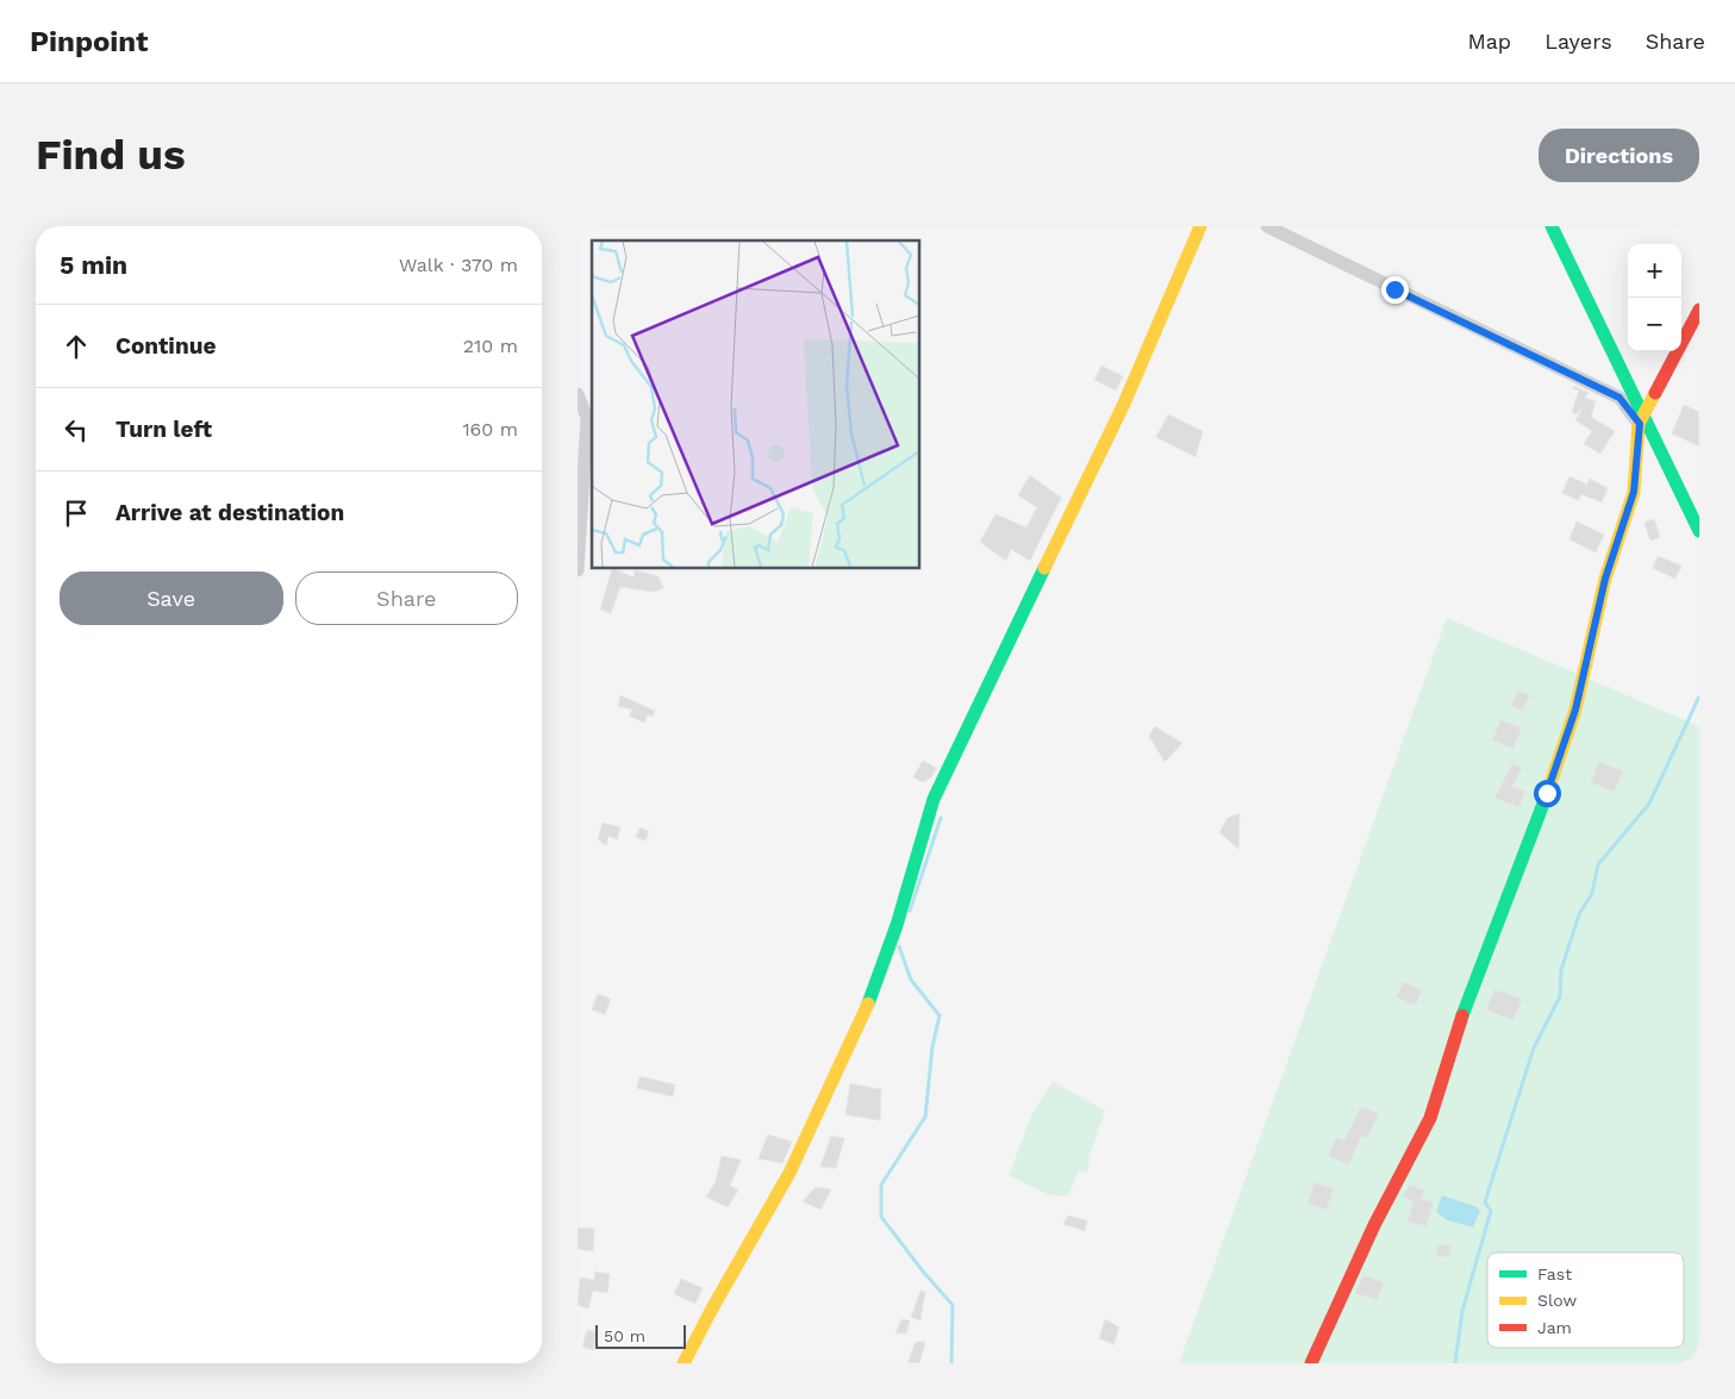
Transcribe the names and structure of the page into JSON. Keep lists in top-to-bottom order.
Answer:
{
  "legend": ["Fast", "Slow", "Jam"],
  "scale_bar": "50 m",
  "page": {
    "header": "Pinpoint",
    "nav": ["Map", "Layers", "Share"],
    "buttons": [
      "Directions",
      ["Save", "Share"]
    ],
    "title": "Find us",
    "heading": ["5 min", "Walk · 370 m"],
    "map_buttons": ["+", "−"],
    "list": [
      ["Continue", "210 m"],
      ["Turn left", "160 m"],
      "Arrive at destination"
    ],
    "scale": "50 m"
  }
}
